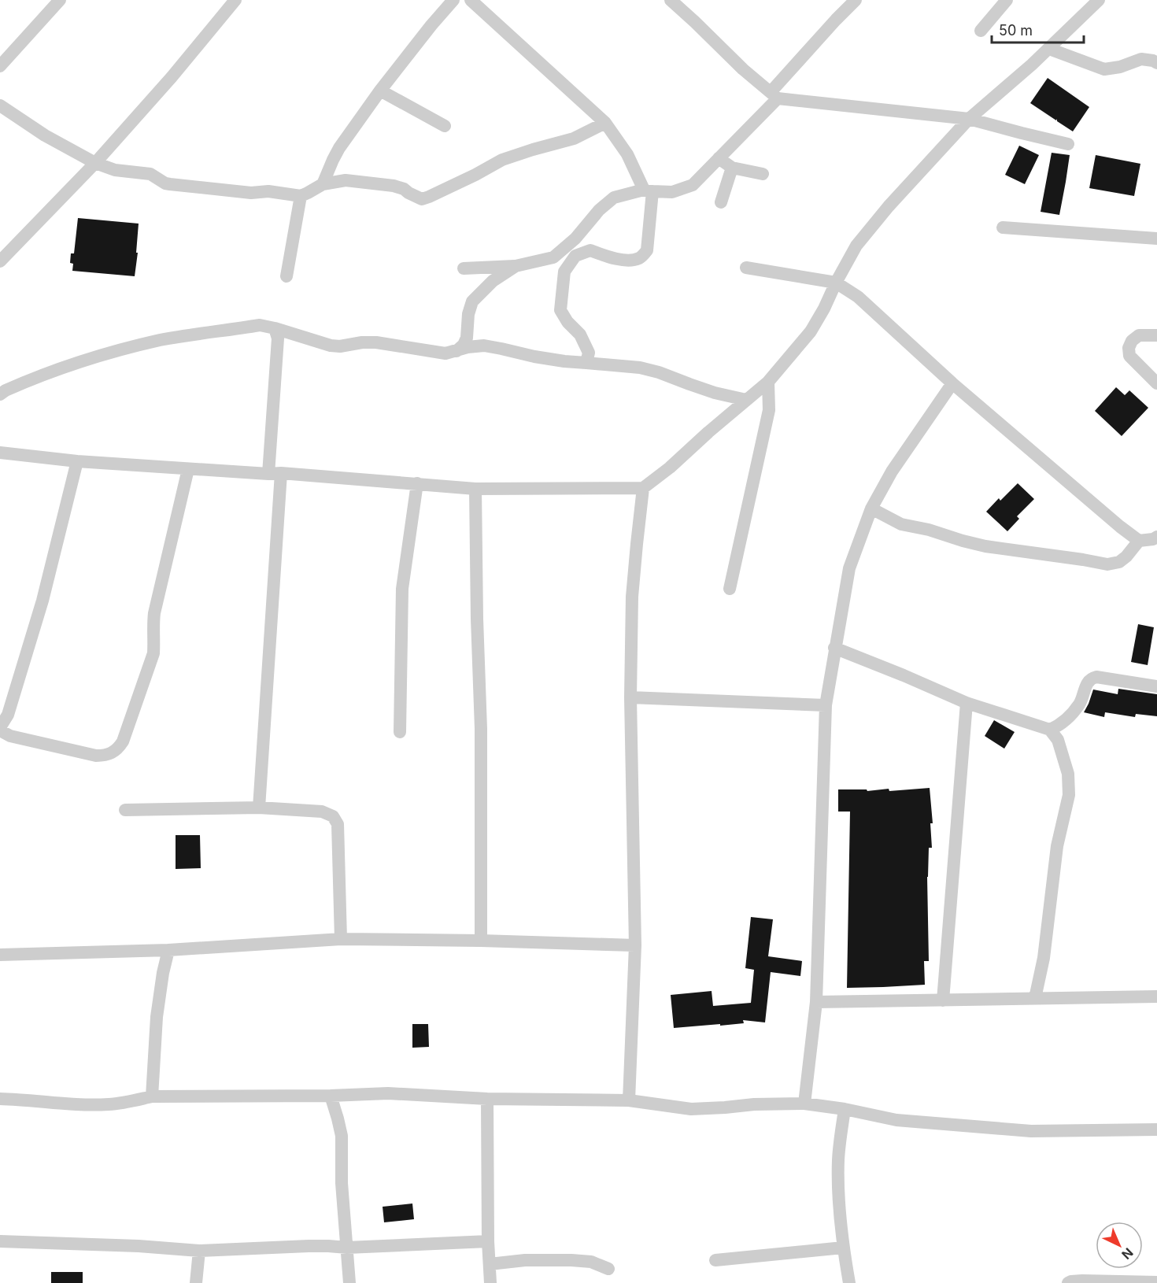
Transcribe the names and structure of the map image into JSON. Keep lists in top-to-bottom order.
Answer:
{
  "scale_bar": "50 m",
  "north": "bottom right"
}
